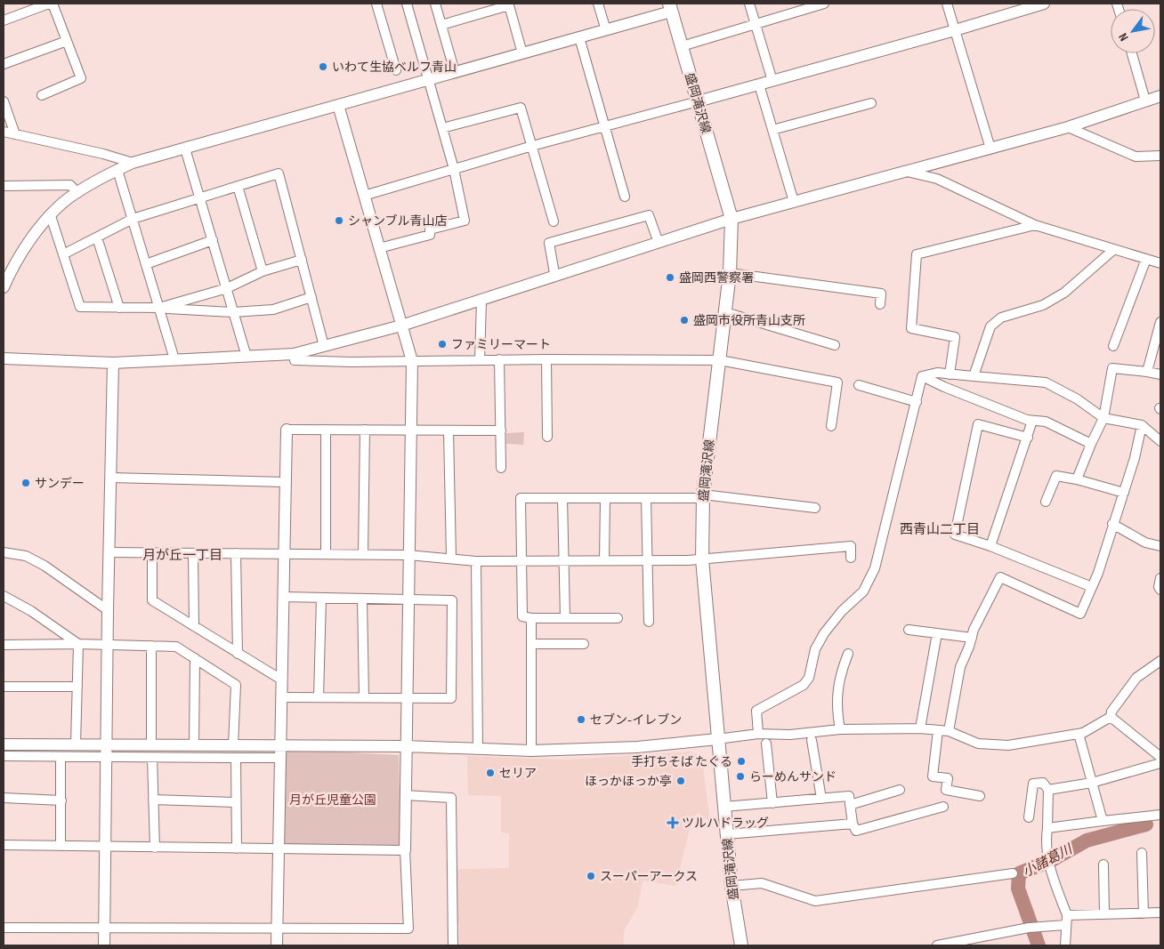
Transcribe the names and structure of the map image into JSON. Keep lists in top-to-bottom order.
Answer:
{
  "streets": {
    "main road": ["盛岡滝沢線"]
  },
  "districts": ["西青山二丁目", "月が丘一丁目"],
  "water": ["小諸葛川"],
  "parks": ["月が丘児童公園"],
  "places": {
    "other": [
      "いわて生協ベルフ青山",
      "シャンブル青山店",
      "盛岡西警察署",
      "盛岡市役所青山支所",
      "ファミリーマート",
      "サンデー",
      "セブン-イレブン",
      "手打ちそば たぐる",
      "セリア",
      "らーめんサンド",
      "ほっかほっか亭",
      "スーパーアークス"
    ],
    "health": ["ツルハドラッグ"]
  },
  "north": "bottom left"
}
